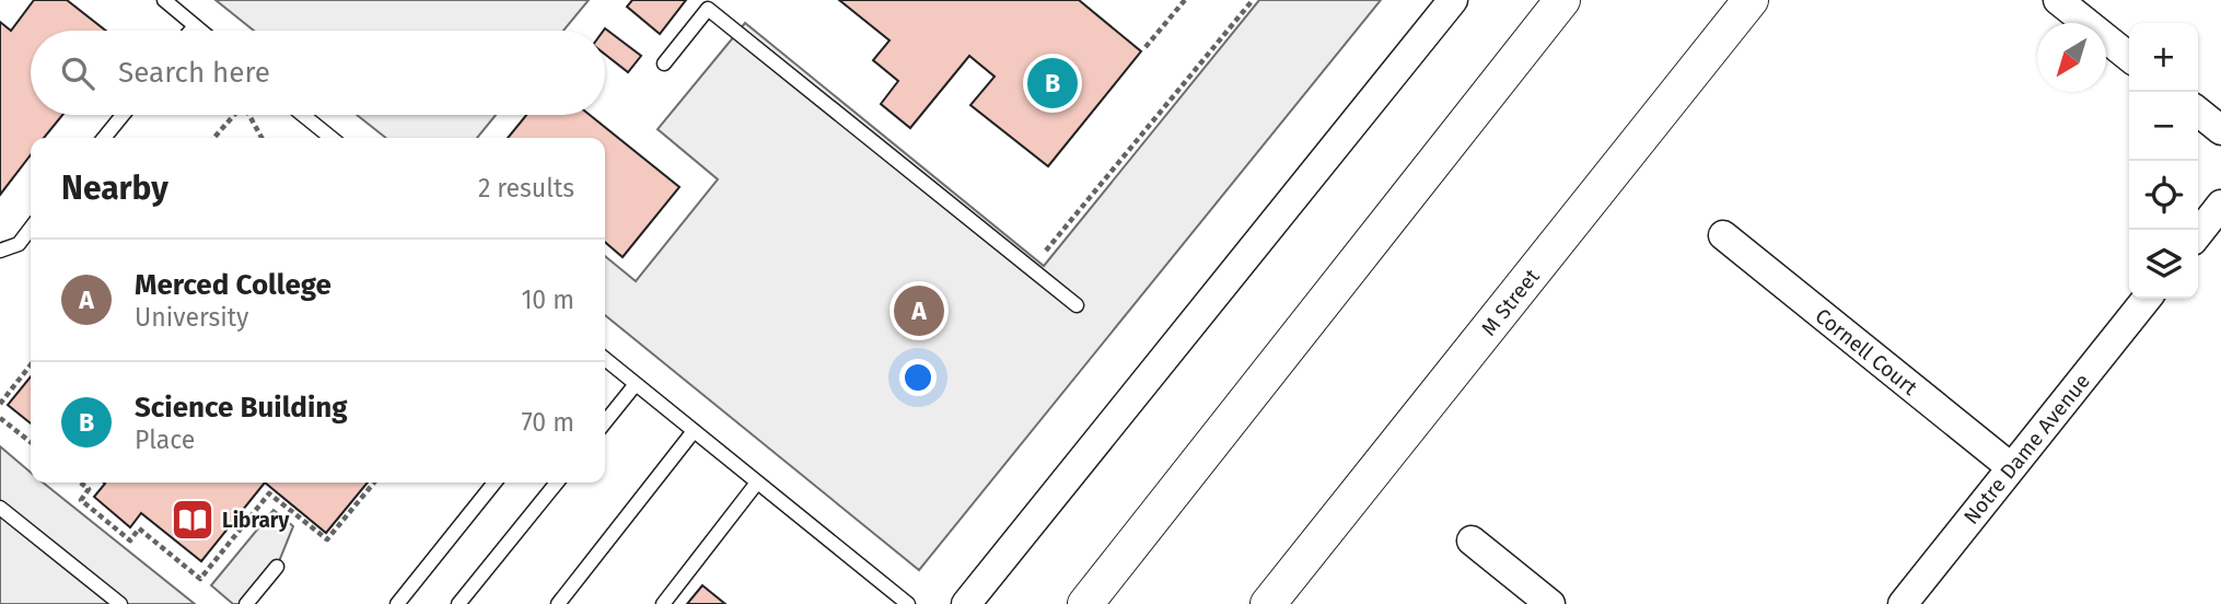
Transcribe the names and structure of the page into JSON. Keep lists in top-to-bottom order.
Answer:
{
  "streets": {
    "street": ["M Street", "Cornell Court", "Notre Dame Avenue"]
  },
  "crossings": [
    ["Cornell Court", "Notre Dame Avenue"]
  ],
  "places": {
    "library": ["Library"]
  },
  "north": "bottom left",
  "page": {
    "map_buttons": ["+", "−"],
    "search": "Search here",
    "pins": ["B", "A"],
    "heading": ["Nearby", "2 results"],
    "list": [
      {
        "mark": "A",
        "name": "Merced College",
        "note": "University",
        "value": "10 m"
      },
      {
        "mark": "B",
        "name": "Science Building",
        "note": "Place",
        "value": "70 m"
      }
    ]
  }
}
